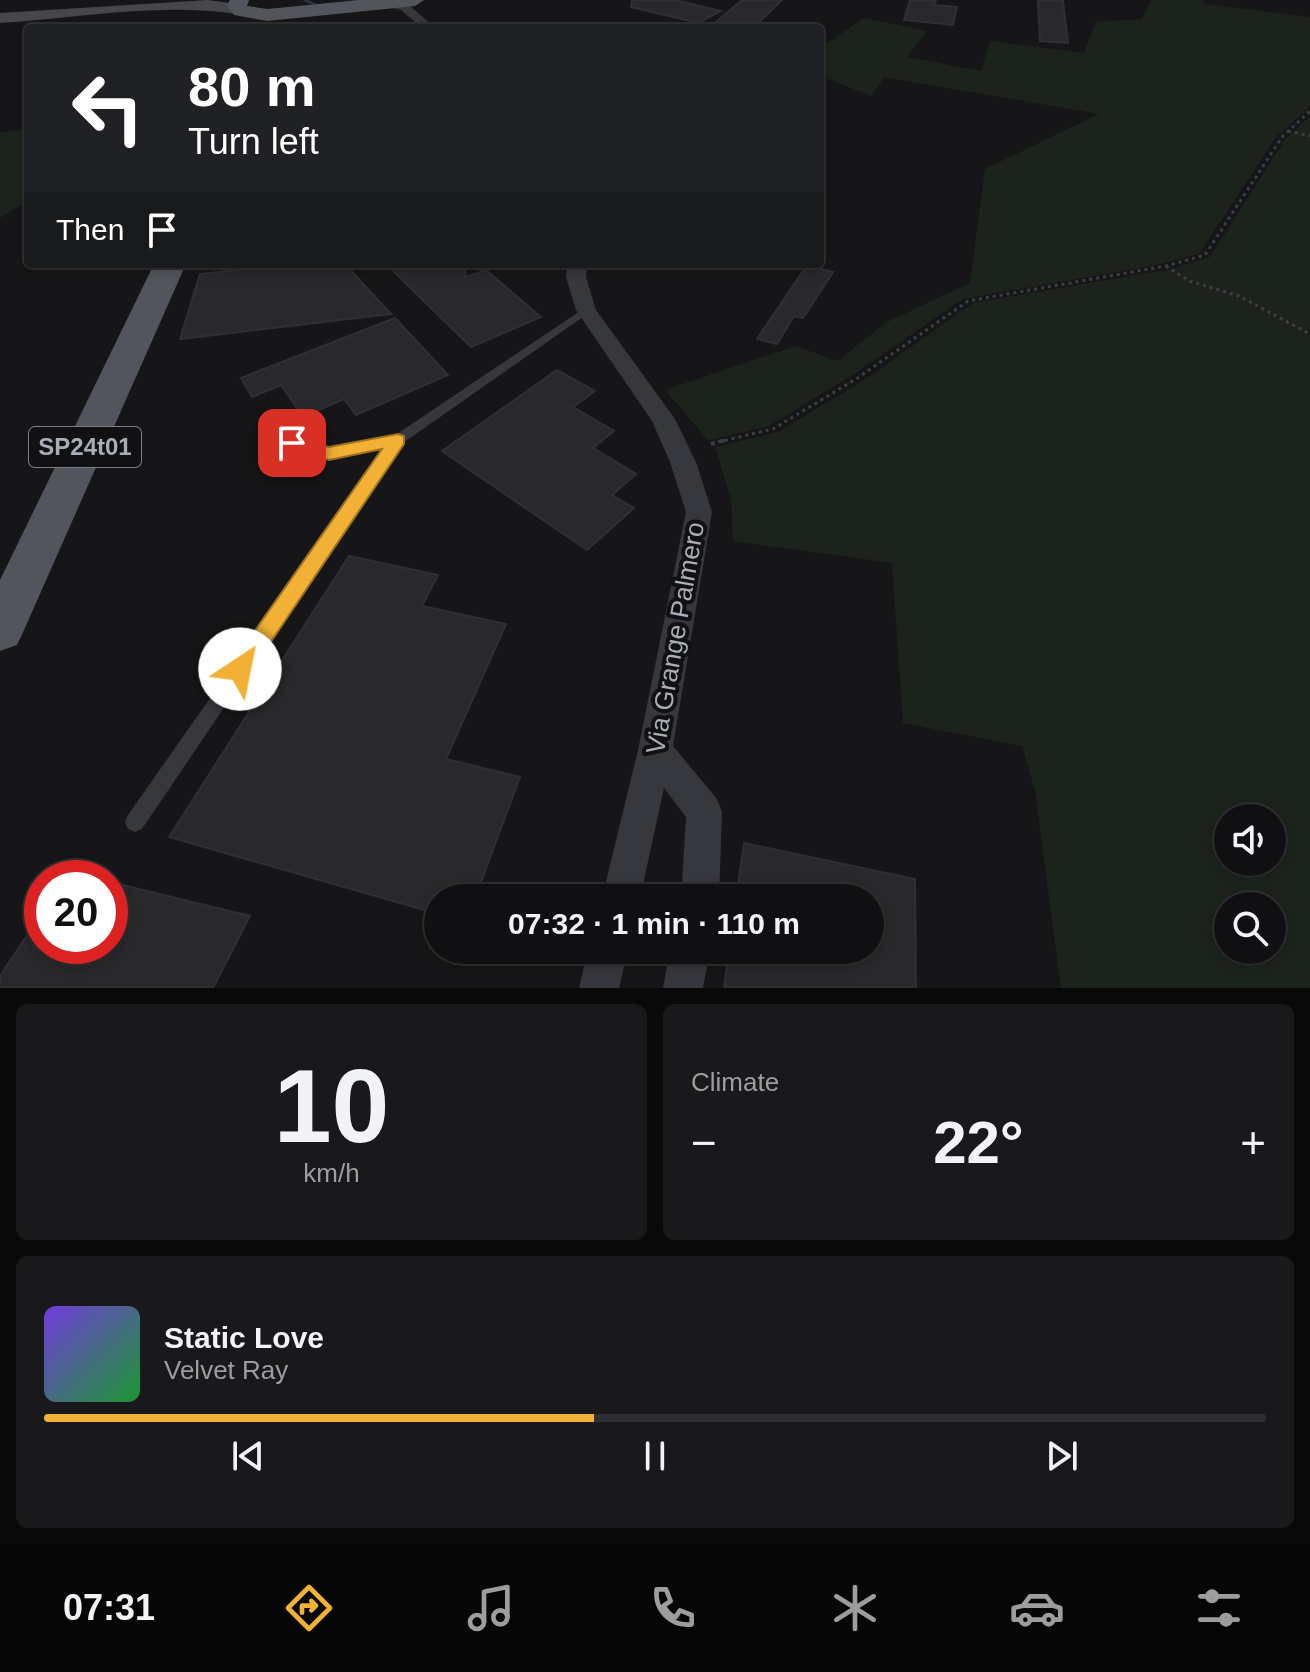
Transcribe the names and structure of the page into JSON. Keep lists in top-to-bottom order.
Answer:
{
  "streets": {
    "main road": ["SP24t01"],
    "street": ["Via Grange Palmero"]
  },
  "page": {
    "turn": ["80 m", "Turn left"],
    "then": "Then",
    "limit": "20",
    "trip": "07:32 · 1 min · 110 m",
    "tile": [
      ["10", "km/h"],
      "Climate"
    ],
    "heat": ["−", "22°", "+"],
    "song": ["Static Love", "Velvet Ray"],
    "tabs": "07:31"
  }
}
